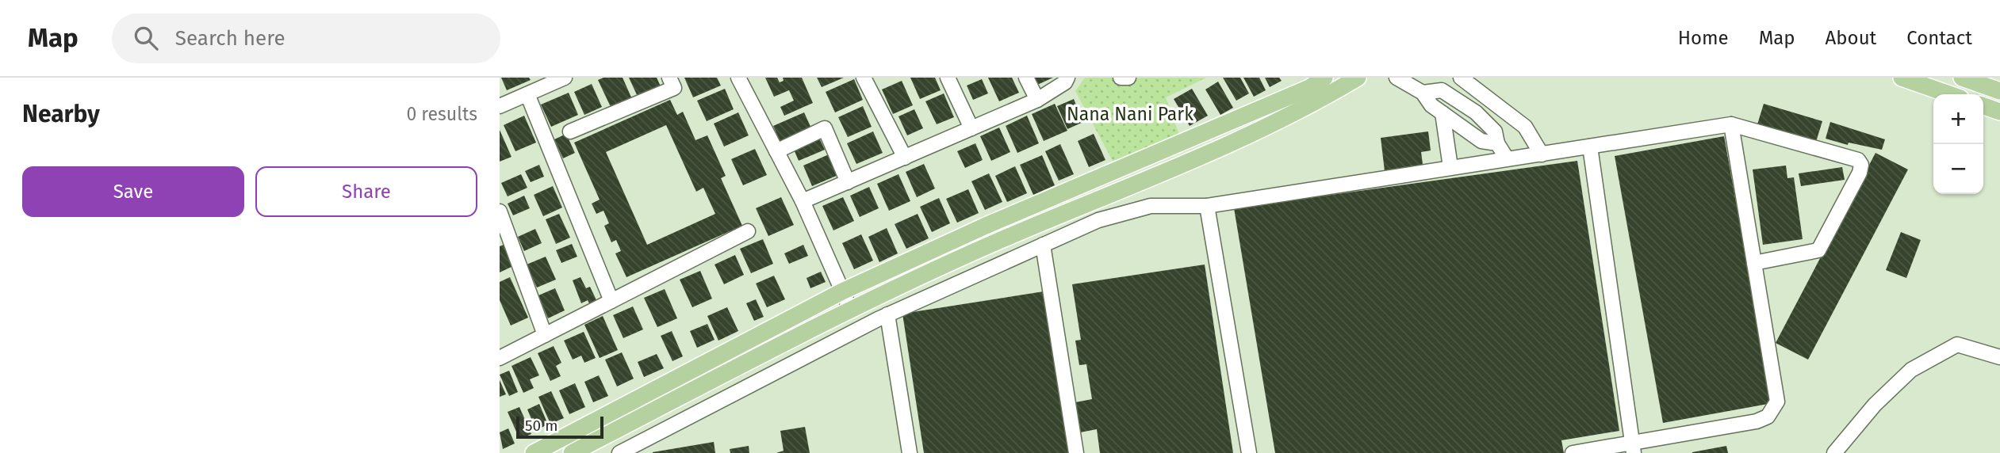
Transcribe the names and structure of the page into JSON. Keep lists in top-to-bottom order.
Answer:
{
  "parks": ["Nana Nani Park"],
  "scale_bar": "50 m",
  "page": {
    "header": "Map",
    "search": "Search here",
    "nav": [
      "Home",
      "Map",
      "About",
      "Contact"
    ],
    "heading": ["Nearby", "0 results"],
    "map_buttons": ["+", "−"],
    "buttons": ["Save", "Share"],
    "scale": "50 m"
  }
}
